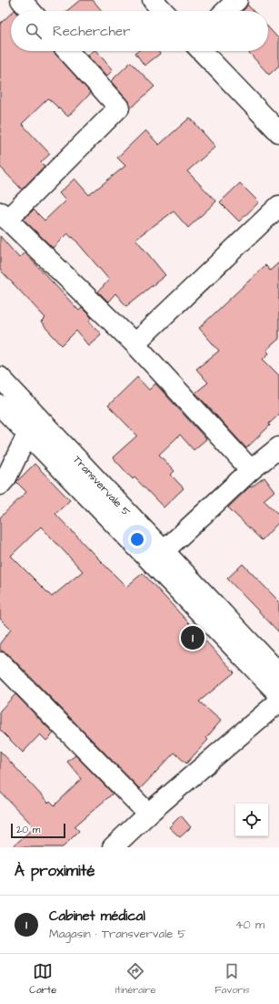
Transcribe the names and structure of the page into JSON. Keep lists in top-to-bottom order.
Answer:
{
  "streets": {
    "street": ["Transvervale 5"]
  },
  "scale_bar": "20 m",
  "page": {
    "search": "Rechercher",
    "pins": "1",
    "scale": "20 m",
    "heading": "À proximité",
    "list": [
      {
        "mark": "1",
        "name": "Cabinet médical",
        "note": "Magasin · Transvervale 5",
        "value": "40 m"
      }
    ],
    "nav": ["Carte", "Itinéraire", "Favoris"]
  }
}
